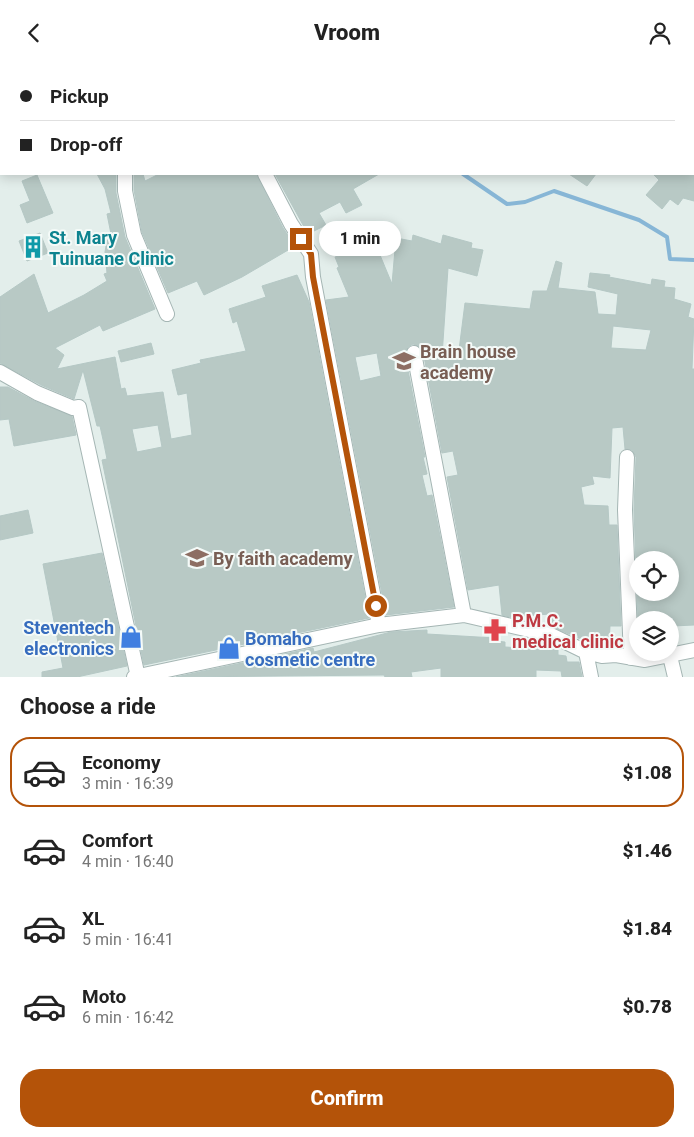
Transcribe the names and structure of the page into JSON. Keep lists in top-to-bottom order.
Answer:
{
  "places": {
    "building": ["St. Mary Tuinuane Clinic"],
    "school or university": ["Brain house academy", "By faith academy"],
    "pharmacy": ["P.M.C. medical clinic"],
    "shop": ["Steventech electronics", "Bomaho cosmetic centre"]
  },
  "page": {
    "header": "Vroom",
    "banner": ["Pickup", "Drop-off"],
    "bubble": "1 min",
    "heading": "Choose a ride",
    "list": [
      {
        "name": "Economy",
        "note": "3 min · 16:39",
        "value": "$1.08"
      },
      {
        "name": "Comfort",
        "note": "4 min · 16:40",
        "value": "$1.46"
      },
      {
        "name": "XL",
        "note": "5 min · 16:41",
        "value": "$1.84"
      },
      {
        "name": "Moto",
        "note": "6 min · 16:42",
        "value": "$0.78"
      }
    ],
    "buttons": "Confirm"
  }
}
